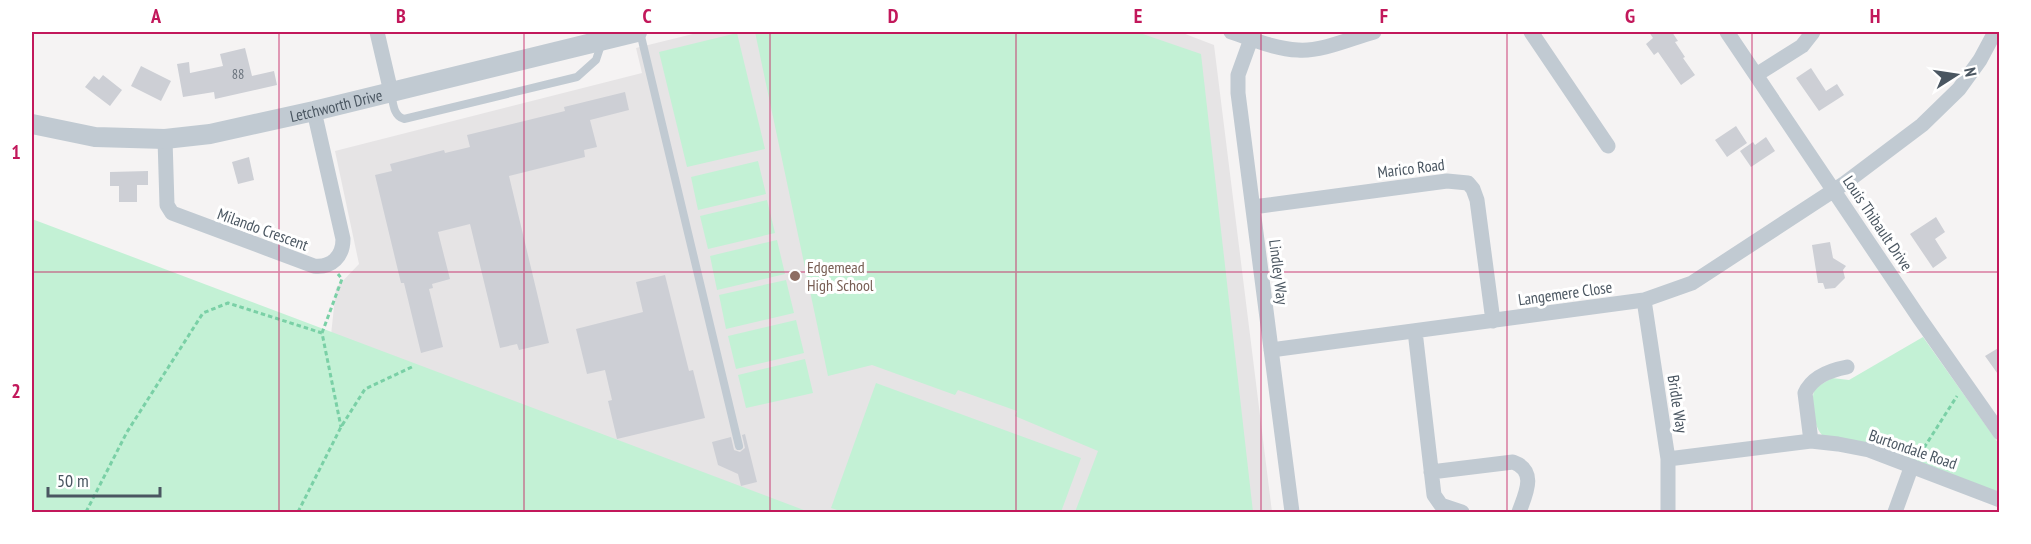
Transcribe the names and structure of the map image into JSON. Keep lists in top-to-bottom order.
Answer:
{
  "streets": {
    "street": [
      "Letchworth Drive",
      "Marico Road",
      "Louis Thibault Drive",
      "Milando Crescent",
      "Lindley Way",
      "Langemere Close",
      "Bridle Way",
      "Burtondale Road"
    ]
  },
  "crossings": [
    ["Letchworth Drive", "Milando Crescent"],
    ["Marico Road", "Lindley Way"],
    ["Marico Road", "Langemere Close"],
    ["Louis Thibault Drive", "Langemere Close"],
    ["Lindley Way", "Langemere Close"],
    ["Langemere Close", "Bridle Way"],
    ["Bridle Way", "Burtondale Road"]
  ],
  "places": ["Edgemead High School"],
  "house_numbers": ["88"],
  "scale_bar": "50 m",
  "north": "right",
  "grid": {
    "columns": [
      "A",
      "B",
      "C",
      "D",
      "E",
      "F",
      "G",
      "H"
    ],
    "rows": ["1", "2"]
  }
}
